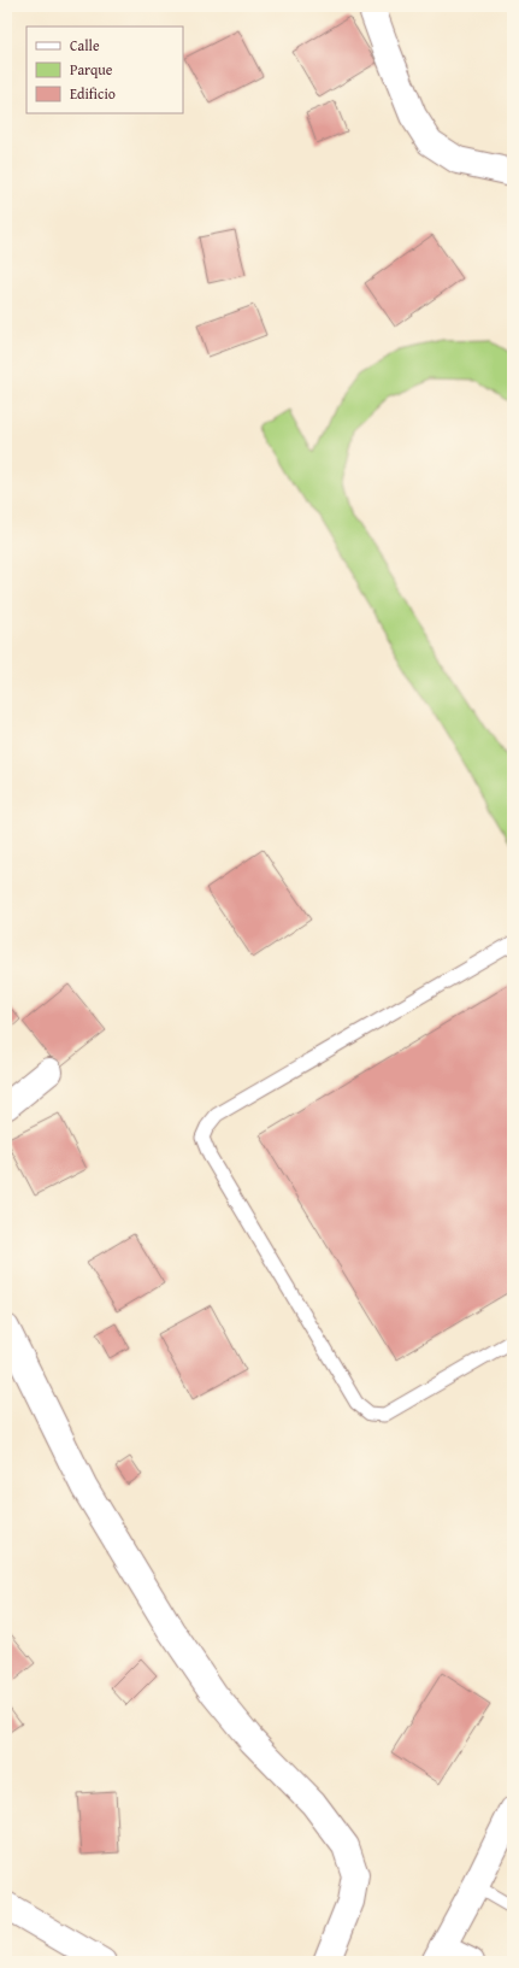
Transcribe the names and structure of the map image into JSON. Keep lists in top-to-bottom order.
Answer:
{
  "legend": ["Calle", "Parque", "Edificio"]
}
